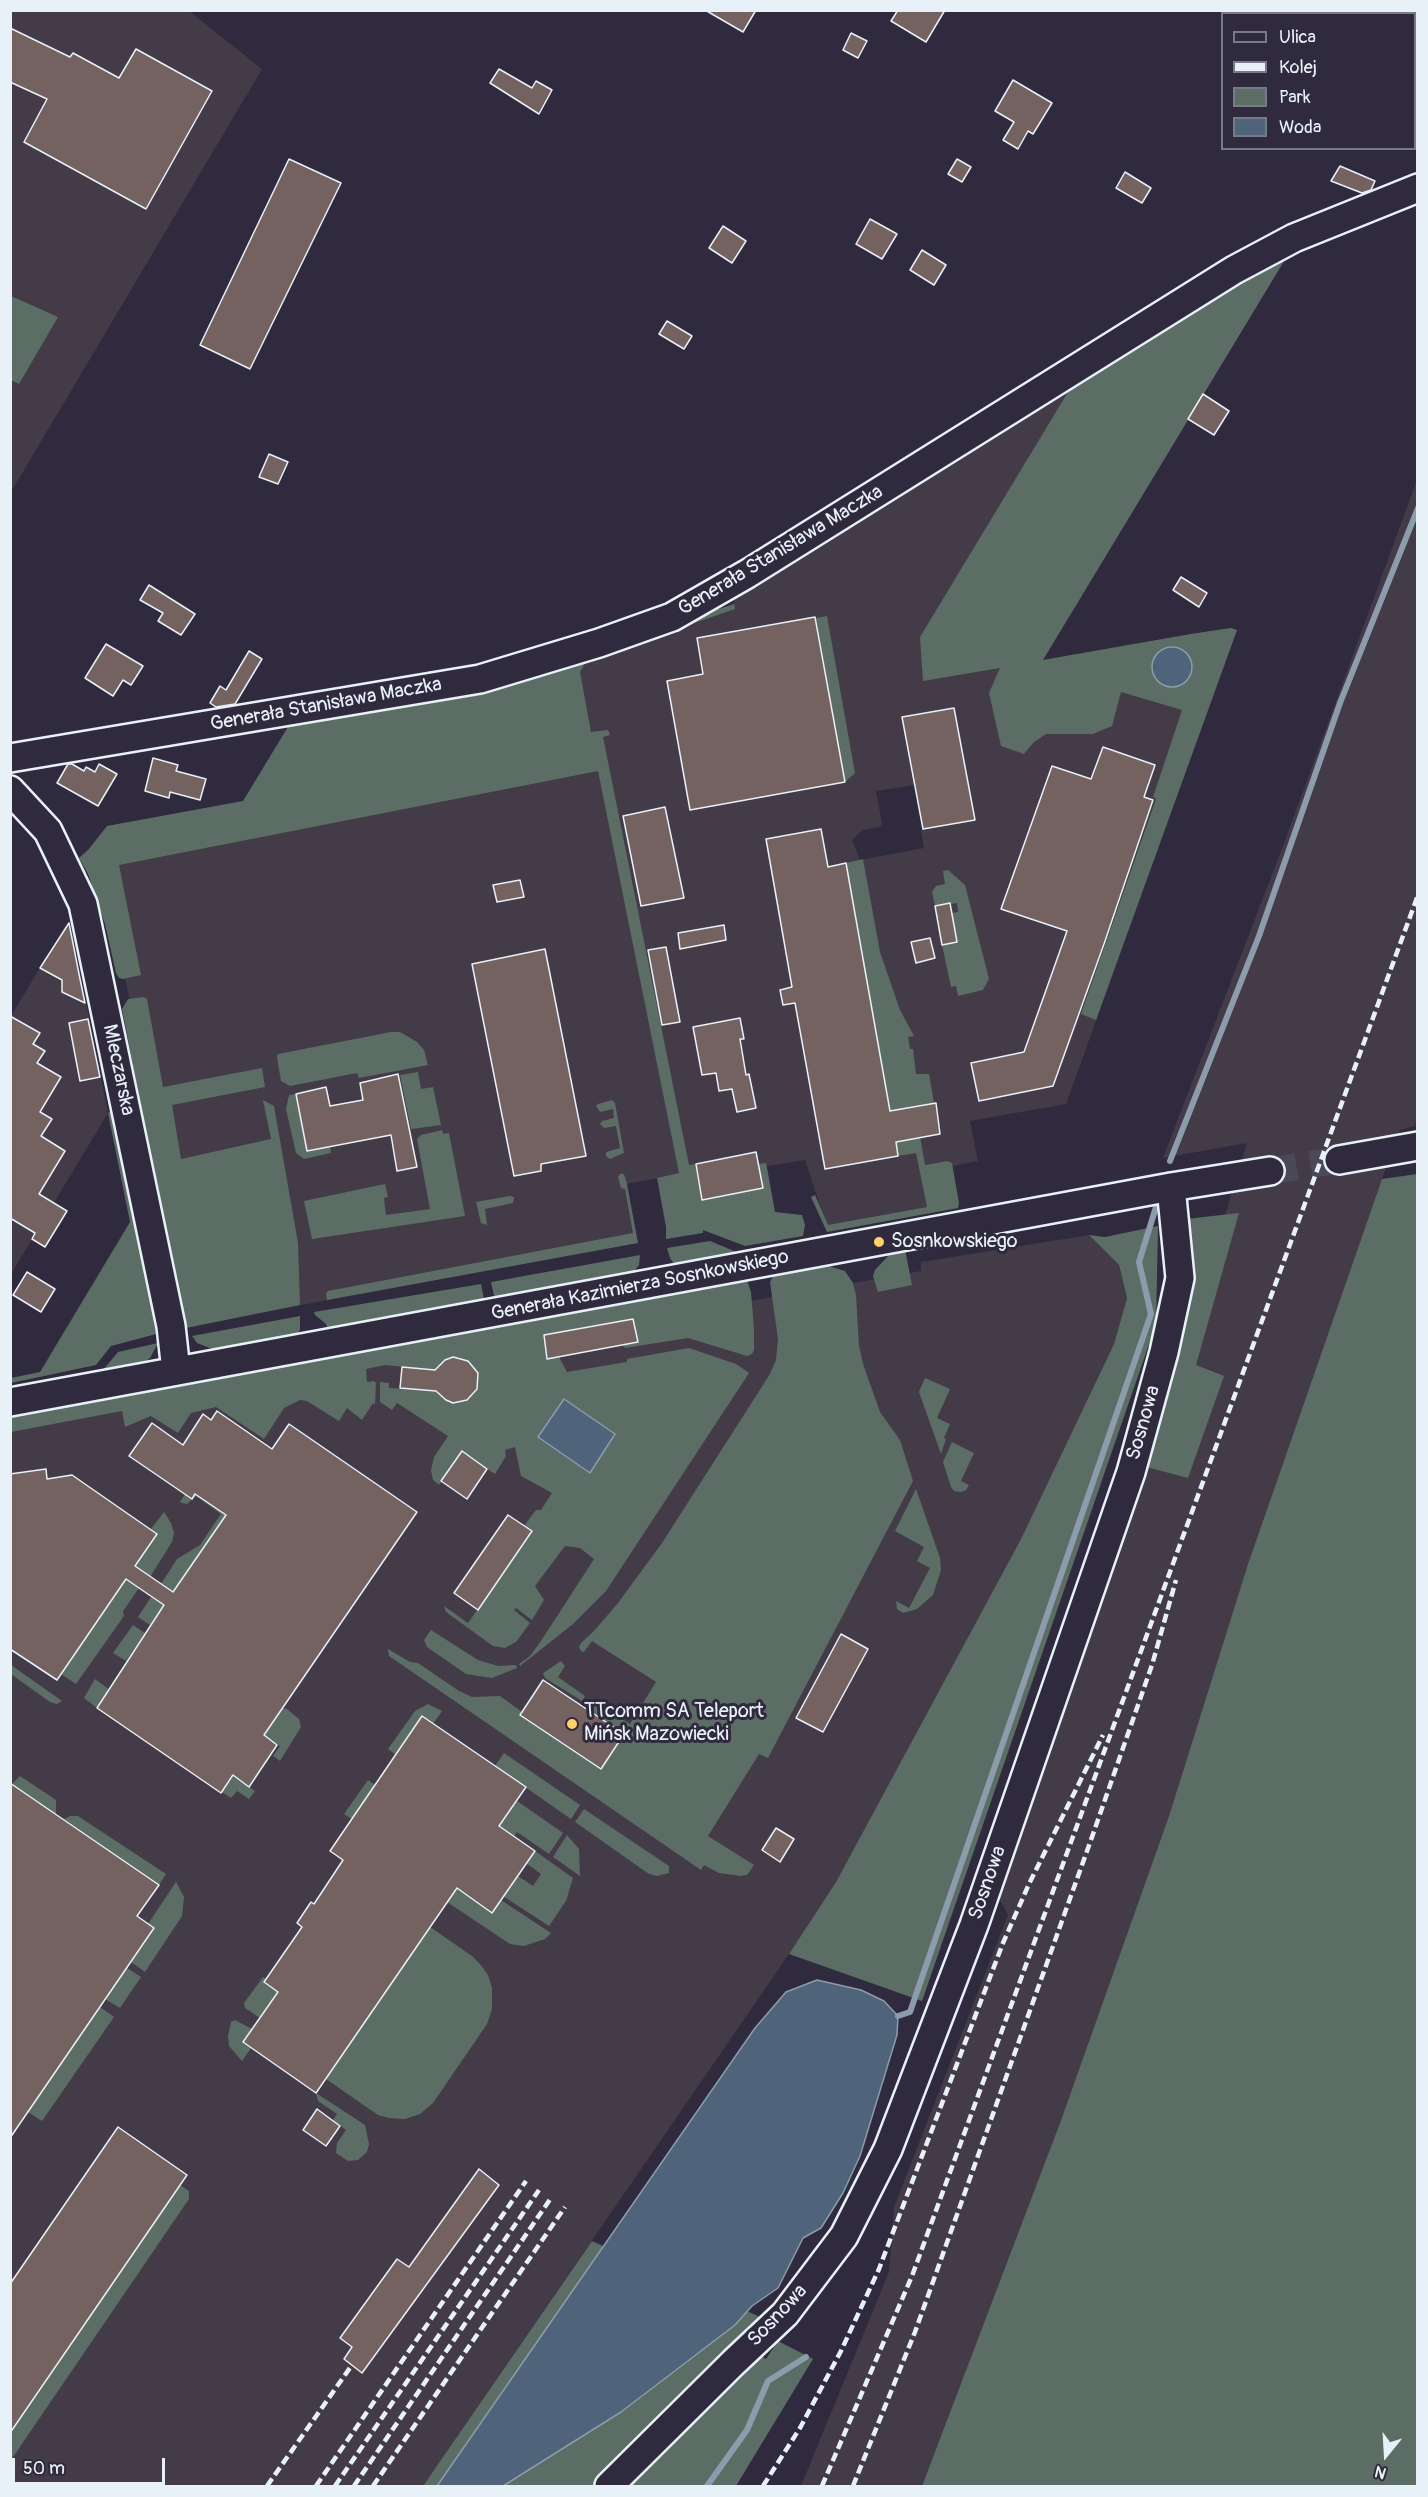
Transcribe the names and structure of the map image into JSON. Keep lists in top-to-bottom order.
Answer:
{
  "streets": {
    "street": [
      "Generała Stanisława Maczka",
      "Mleczarska",
      "Generała Kazimierza Sosnkowskiego",
      "Sosnowa"
    ]
  },
  "crossings": [
    ["Mleczarska", "Generała Kazimierza Sosnkowskiego"],
    ["Generała Kazimierza Sosnkowskiego", "Sosnowa"]
  ],
  "places": ["Sosnkowskiego", "TTcomm SA Teleport Mińsk Mazowiecki"],
  "legend": [
    "Ulica",
    "Kolej",
    "Park",
    "Woda"
  ],
  "scale_bar": "50 m",
  "north": "bottom"
}
